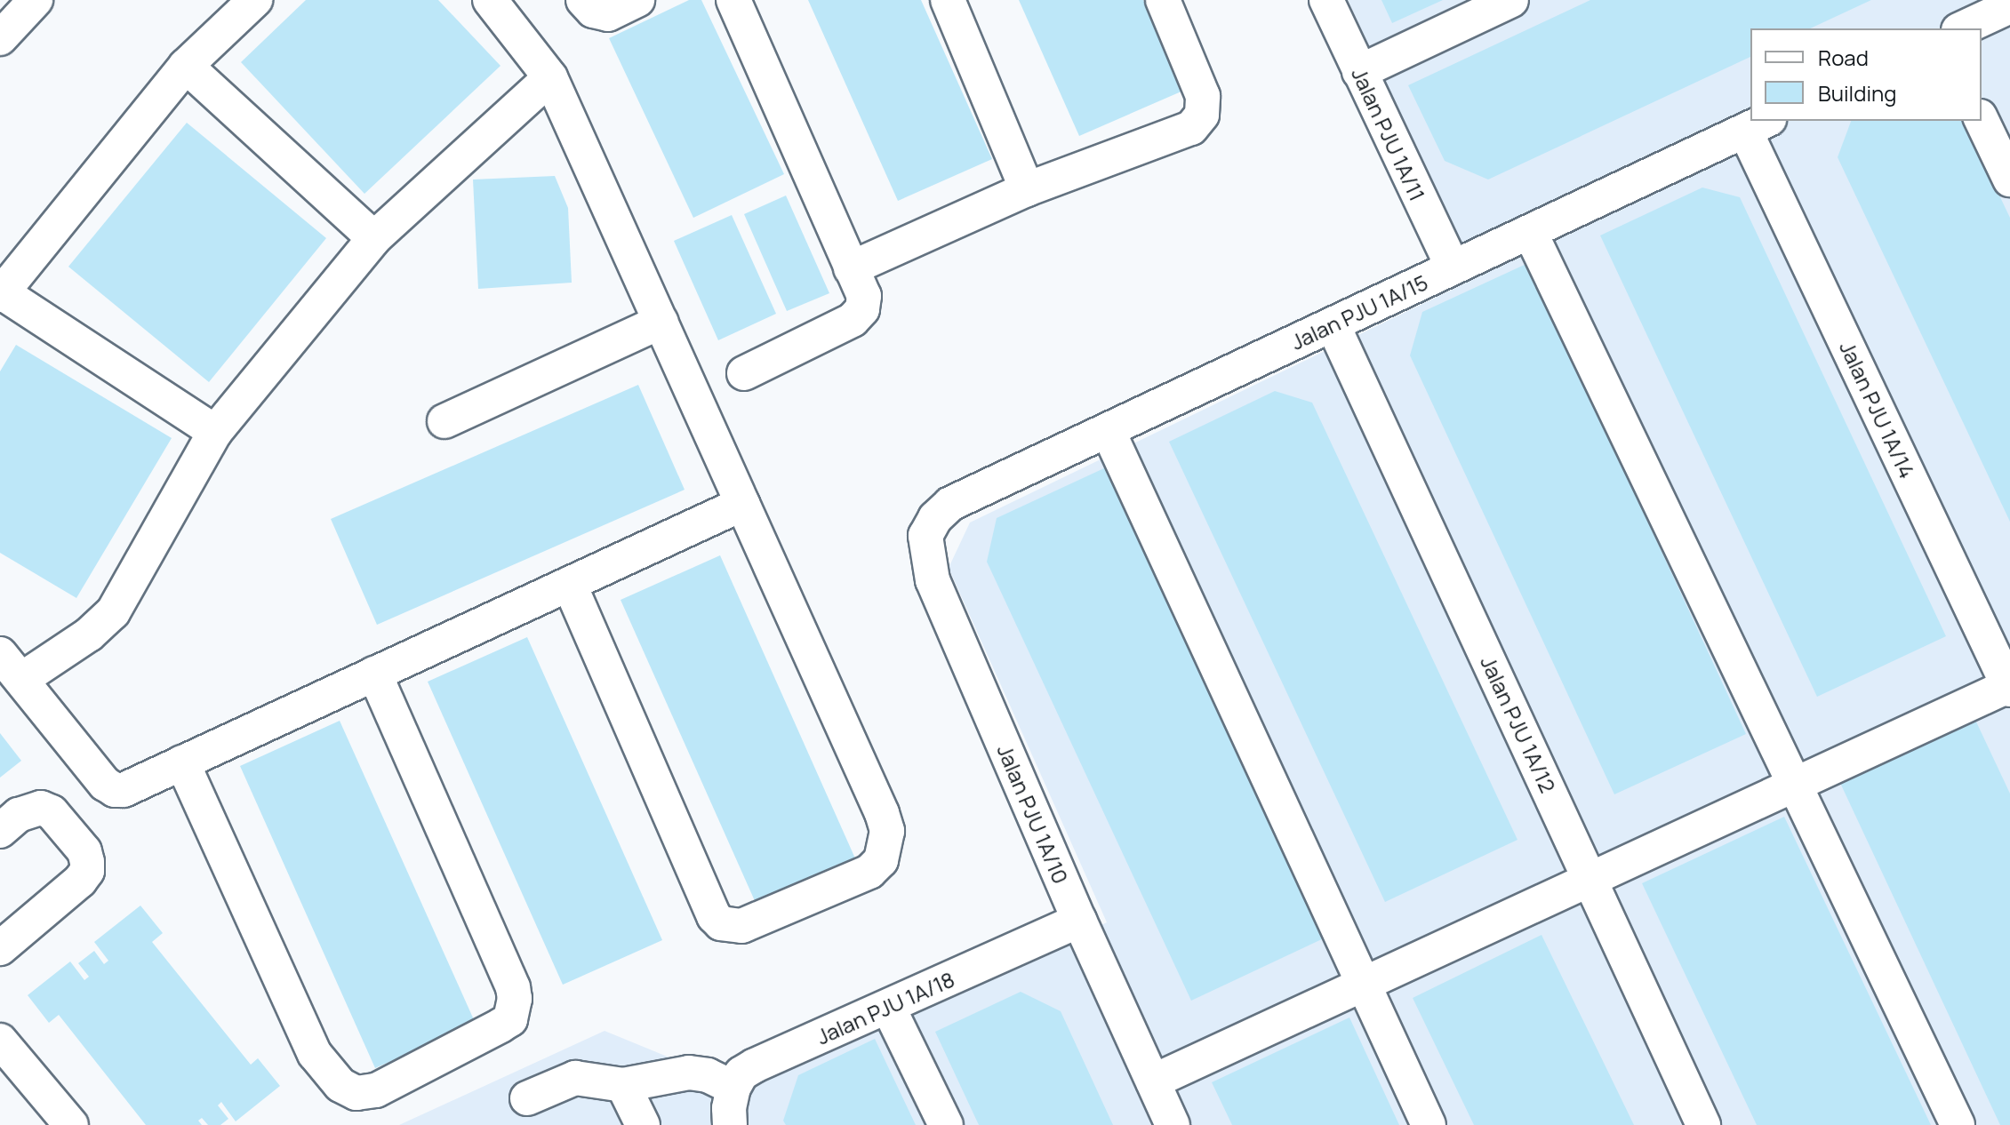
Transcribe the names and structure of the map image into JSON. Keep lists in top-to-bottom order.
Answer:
{
  "streets": {
    "street": [
      "Jalan PJU 1A/11",
      "Jalan PJU 1A/15",
      "Jalan PJU 1A/14",
      "Jalan PJU 1A/12",
      "Jalan PJU 1A/10",
      "Jalan PJU 1A/18"
    ]
  },
  "crossings": [
    ["Jalan PJU 1A/11", "Jalan PJU 1A/15"],
    ["Jalan PJU 1A/15", "Jalan PJU 1A/14"],
    ["Jalan PJU 1A/15", "Jalan PJU 1A/12"],
    ["Jalan PJU 1A/15", "Jalan PJU 1A/10"],
    ["Jalan PJU 1A/10", "Jalan PJU 1A/18"]
  ],
  "legend": ["Road", "Building"]
}
